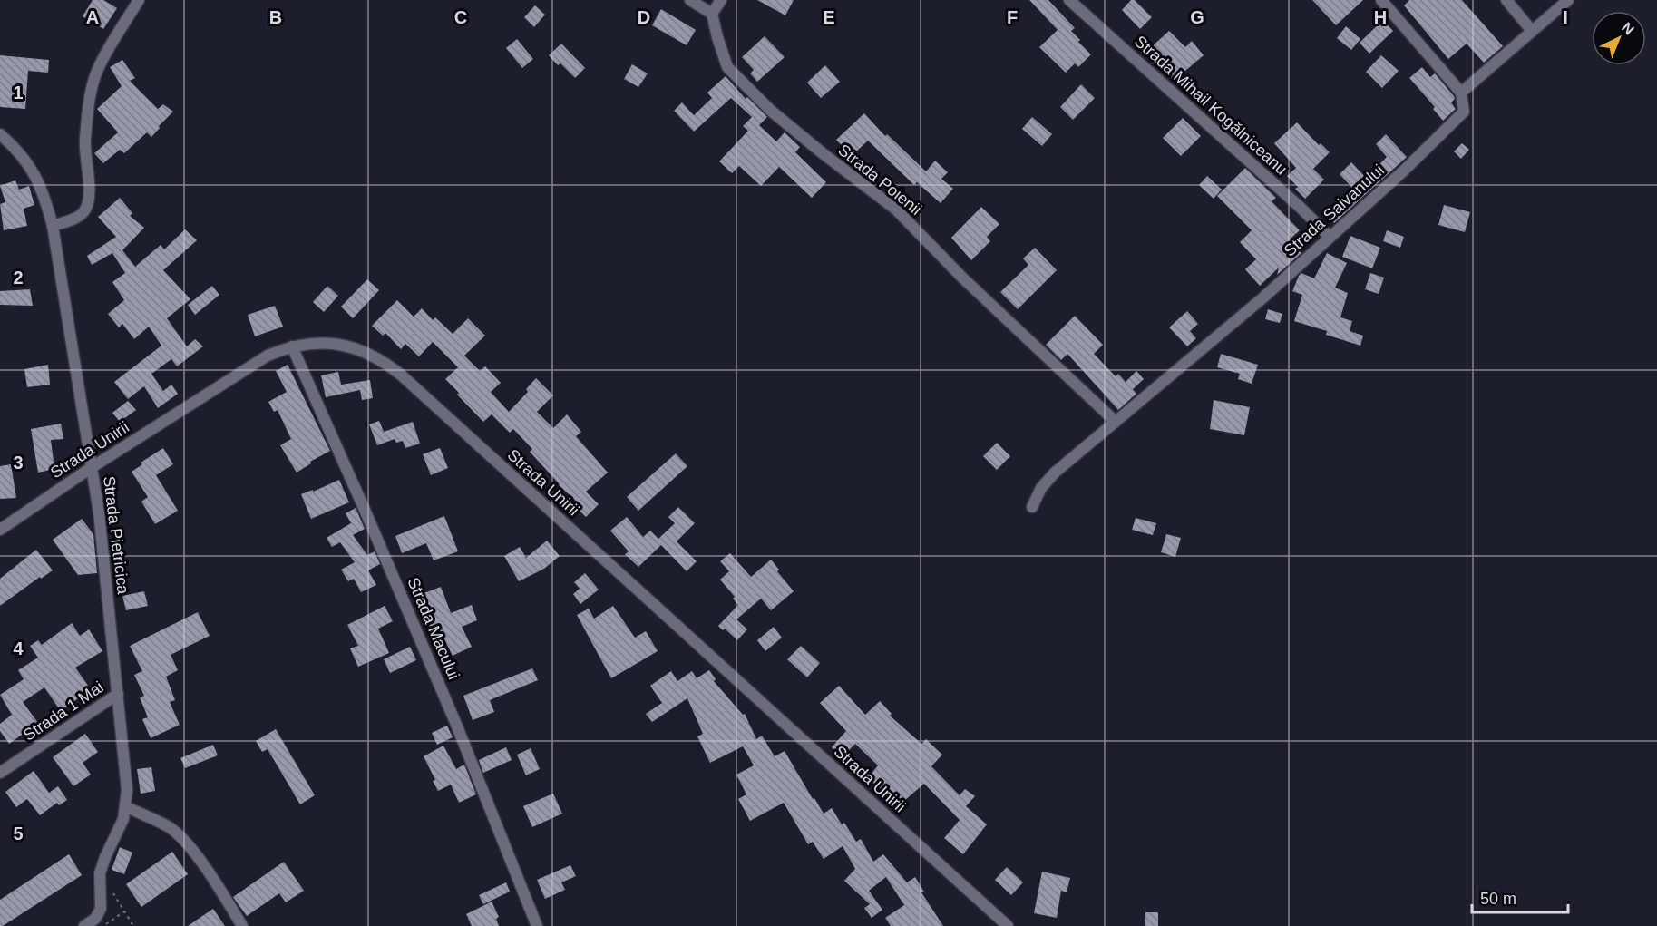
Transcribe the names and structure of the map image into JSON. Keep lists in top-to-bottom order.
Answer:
{
  "streets": {
    "street": [
      "Strada Mihail Kogălniceanu",
      "Strada Poienii",
      "Strada Saivanului",
      "Strada Unirii",
      "Strada Pietricica",
      "Strada Macului",
      "Strada 1 Mai"
    ]
  },
  "crossings": [
    ["Strada Mihail Kogălniceanu", "Strada Saivanului"],
    ["Strada Poienii", "Strada Saivanului"],
    ["Strada Unirii", "Strada Pietricica"],
    ["Strada Unirii", "Strada Macului"],
    ["Strada Pietricica", "Strada 1 Mai"]
  ],
  "scale_bar": "50 m",
  "north": "top right",
  "grid": {
    "columns": [
      "A",
      "B",
      "C",
      "D",
      "E",
      "F",
      "G",
      "H",
      "I"
    ],
    "rows": [
      "1",
      "2",
      "3",
      "4",
      "5"
    ]
  }
}
